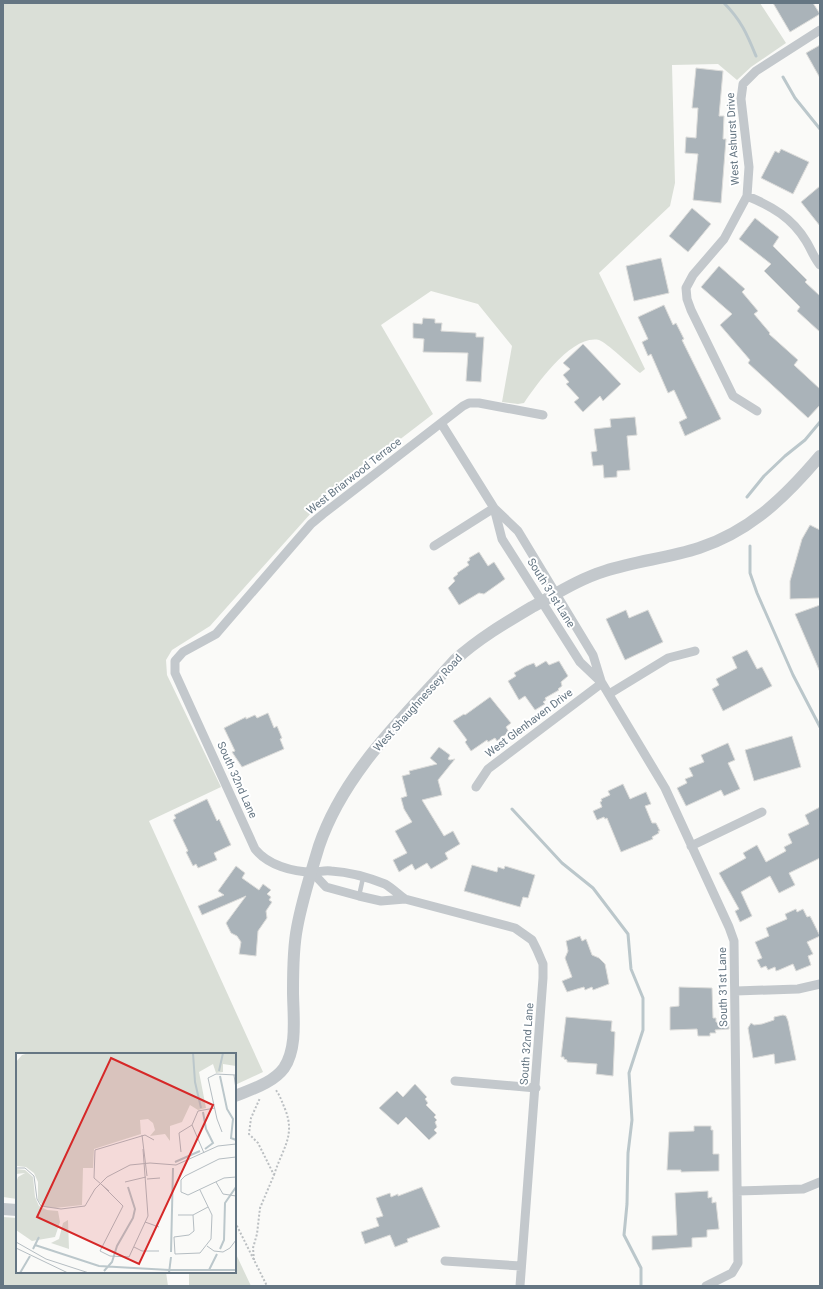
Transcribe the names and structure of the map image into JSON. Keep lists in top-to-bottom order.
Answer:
{
  "streets": {
    "street": [
      "West Ashurst Drive",
      "West Briarwood Terrace",
      "South 31st Lane",
      "West Shaughnessey Road",
      "West Glenhaven Drive",
      "South 32nd Lane"
    ]
  },
  "crossings": [
    ["West Briarwood Terrace", "South 31st Lane"],
    ["West Briarwood Terrace", "South 32nd Lane"],
    ["South 31st Lane", "West Shaughnessey Road"],
    ["South 31st Lane", "West Glenhaven Drive"],
    ["West Shaughnessey Road", "South 32nd Lane"]
  ]
}
